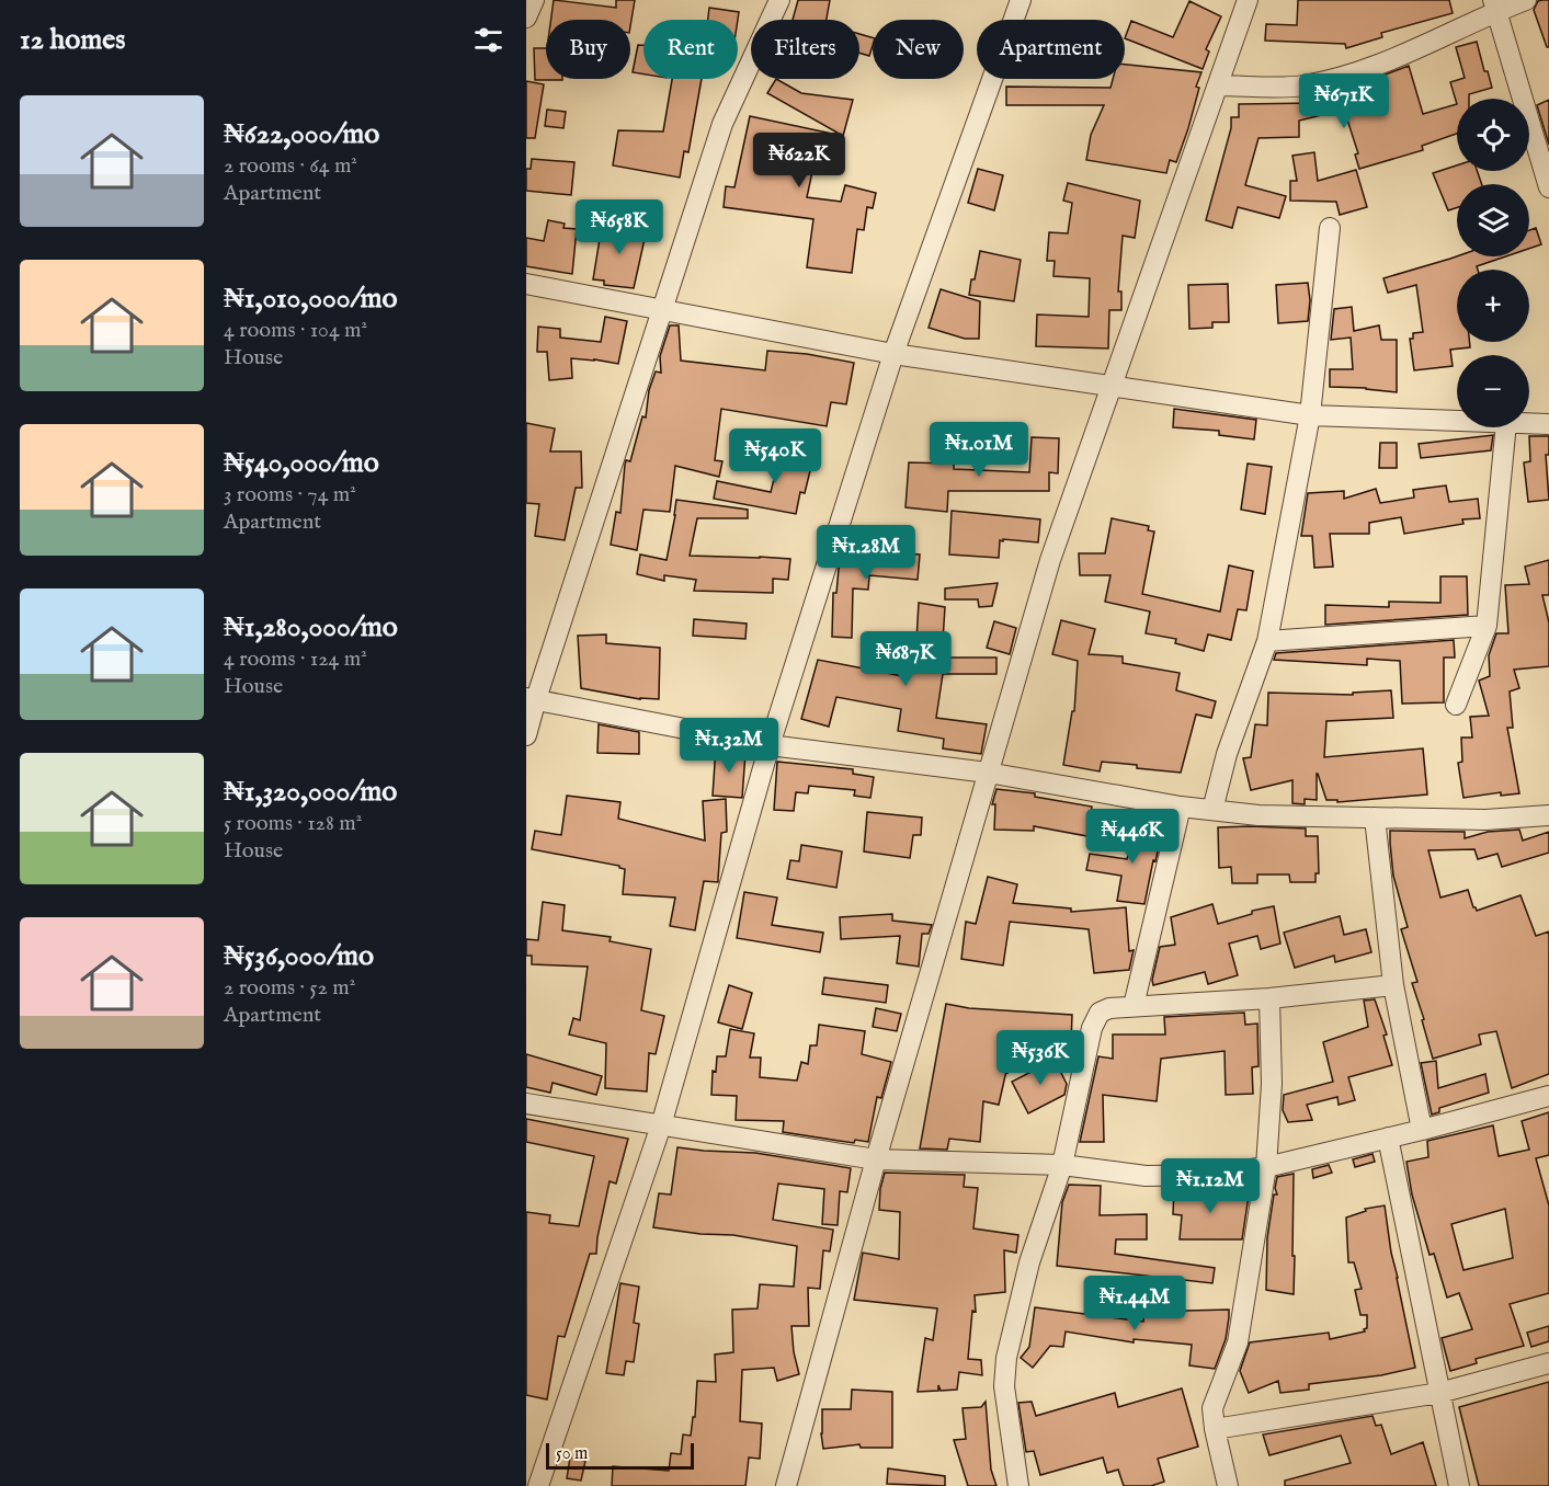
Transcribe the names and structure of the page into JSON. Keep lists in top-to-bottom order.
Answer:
{
  "scale_bar": "50 m",
  "page": {
    "heading": "12 homes",
    "chip": [
      "Buy",
      "Rent",
      "Filters",
      "New",
      "Apartment"
    ],
    "price": [
      "₦671K",
      "₦622K",
      "₦658K",
      "₦1.01M",
      "₦540K",
      "₦1.28M",
      "₦687K",
      "₦1.32M",
      "₦446K",
      "₦536K",
      "₦1.12M",
      "₦1.44M"
    ],
    "list": [
      {
        "name": "₦622,000/mo",
        "note": "2 rooms · 64 m² · Apartment"
      },
      {
        "name": "₦1,010,000/mo",
        "note": "4 rooms · 104 m² · House"
      },
      {
        "name": "₦540,000/mo",
        "note": "3 rooms · 74 m² · Apartment"
      },
      {
        "name": "₦1,280,000/mo",
        "note": "4 rooms · 124 m² · House"
      },
      {
        "name": "₦1,320,000/mo",
        "note": "5 rooms · 128 m² · House"
      },
      {
        "name": "₦536,000/mo",
        "note": "2 rooms · 52 m² · Apartment"
      }
    ],
    "map_buttons": ["+", "−"],
    "scale": "50 m"
  }
}
